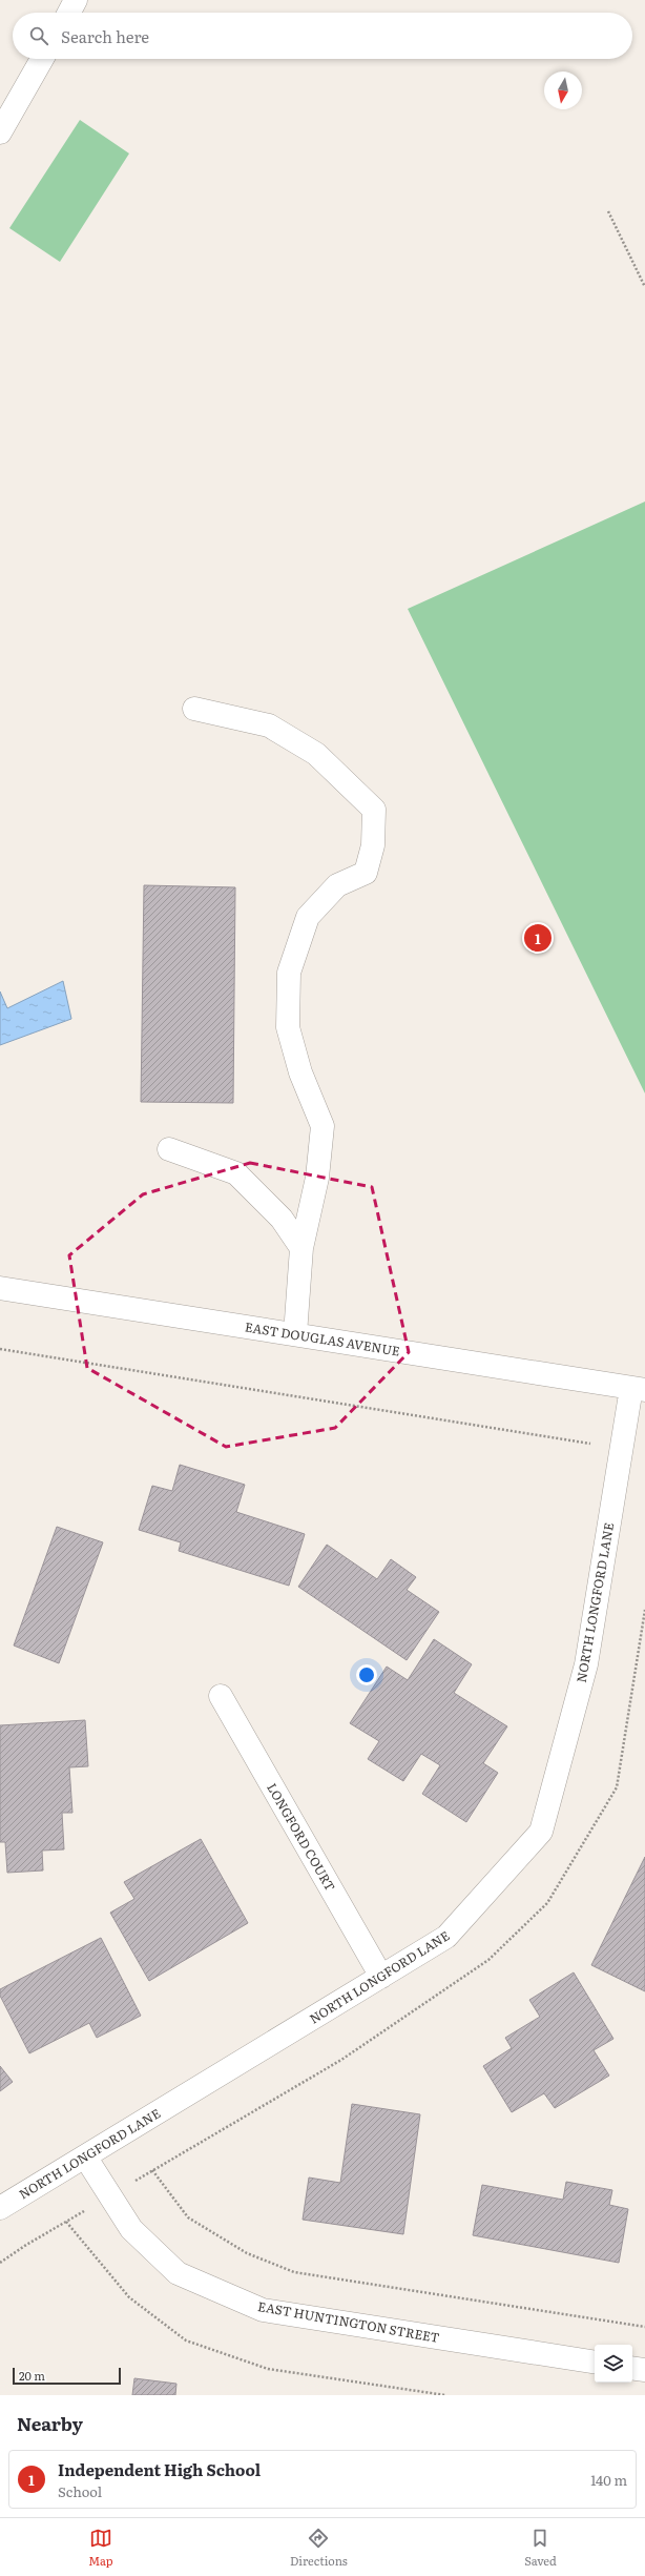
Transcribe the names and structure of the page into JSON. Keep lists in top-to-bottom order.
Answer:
{
  "streets": {
    "street": [
      "EAST DOUGLAS AVENUE",
      "NORTH LONGFORD LANE",
      "LONGFORD COURT",
      "EAST HUNTINGTON STREET"
    ]
  },
  "crossings": [
    ["EAST DOUGLAS AVENUE", "NORTH LONGFORD LANE"],
    ["NORTH LONGFORD LANE", "LONGFORD COURT"],
    ["NORTH LONGFORD LANE", "EAST HUNTINGTON STREET"]
  ],
  "scale_bar": "20 m",
  "north": "bottom",
  "page": {
    "search": "Search here",
    "pins": "1",
    "scale": "20 m",
    "heading": "Nearby",
    "list": [
      {
        "mark": "1",
        "name": "Independent High School",
        "note": "School",
        "value": "140 m"
      }
    ],
    "nav": ["Map", "Directions", "Saved"]
  }
}
